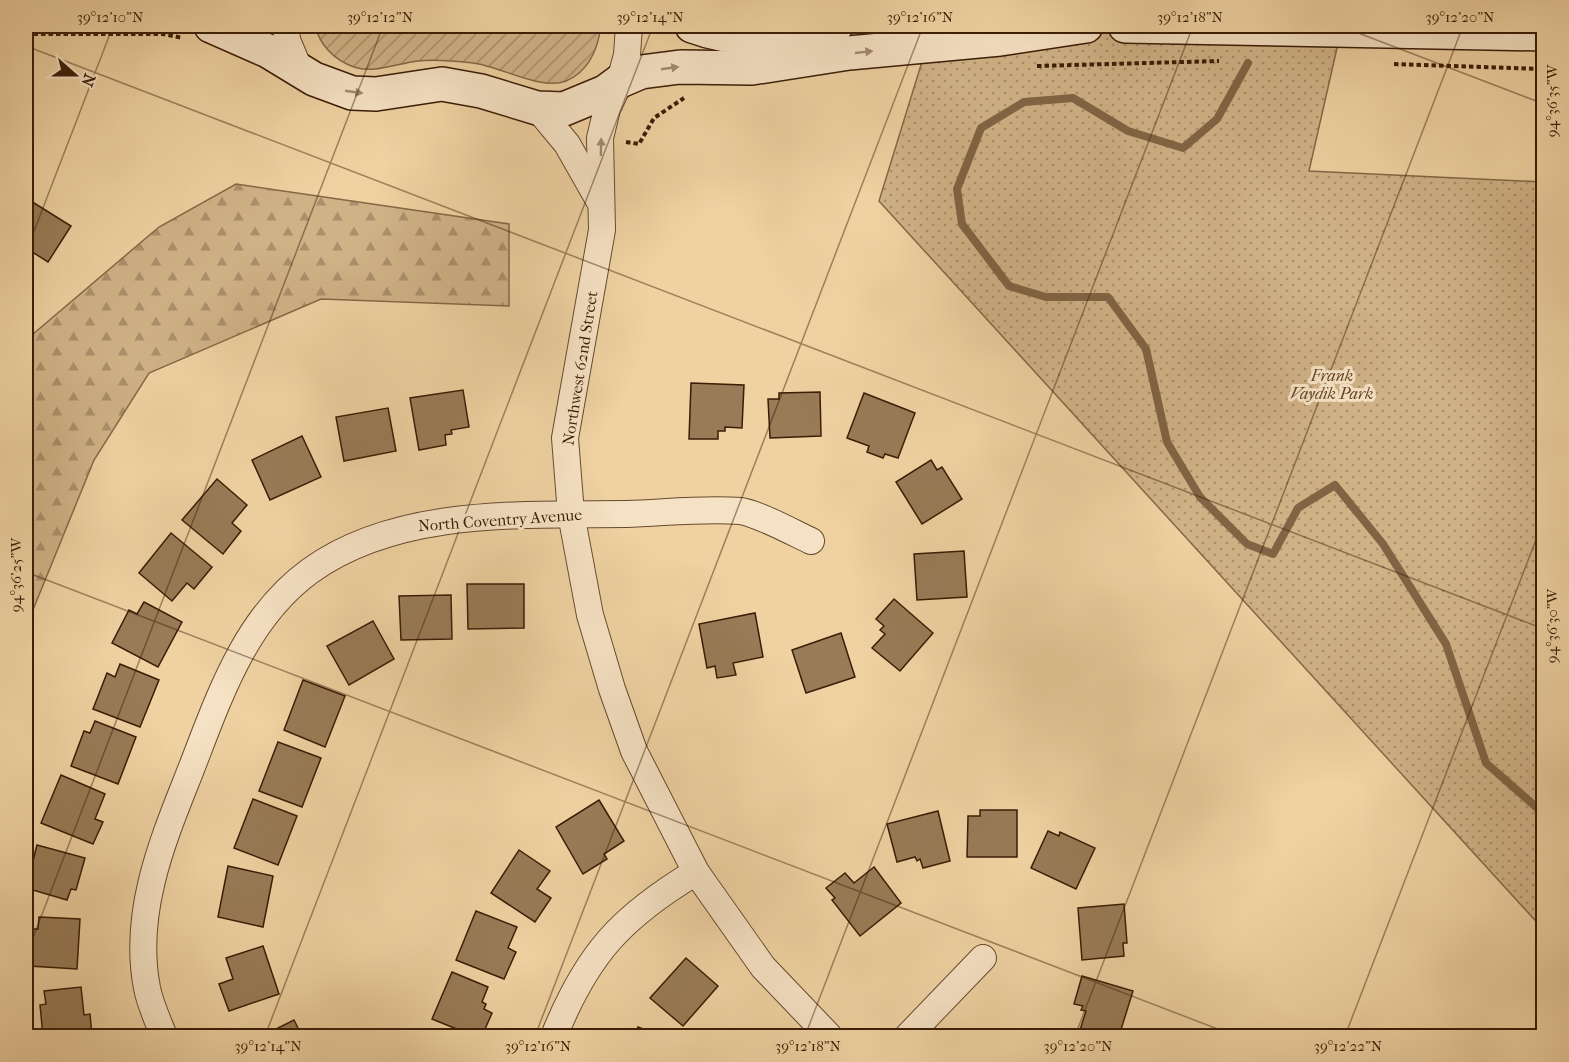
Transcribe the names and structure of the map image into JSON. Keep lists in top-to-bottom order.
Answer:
{
  "streets": {
    "street": ["Northwest 62nd Street", "North Coventry Avenue"]
  },
  "crossings": [
    ["Northwest 62nd Street", "North Coventry Avenue"]
  ],
  "parks": ["Frank Vaydik Park"],
  "north": "right",
  "coordinates": [
    "39°12'10\"N",
    "39°12'12\"N",
    "39°12'14\"N",
    "39°12'16\"N",
    "39°12'18\"N",
    "39°12'20\"N",
    "94°36'35\"W",
    "94°36'25\"W",
    "94°36'30\"W",
    "39°12'22\"N"
  ]
}
